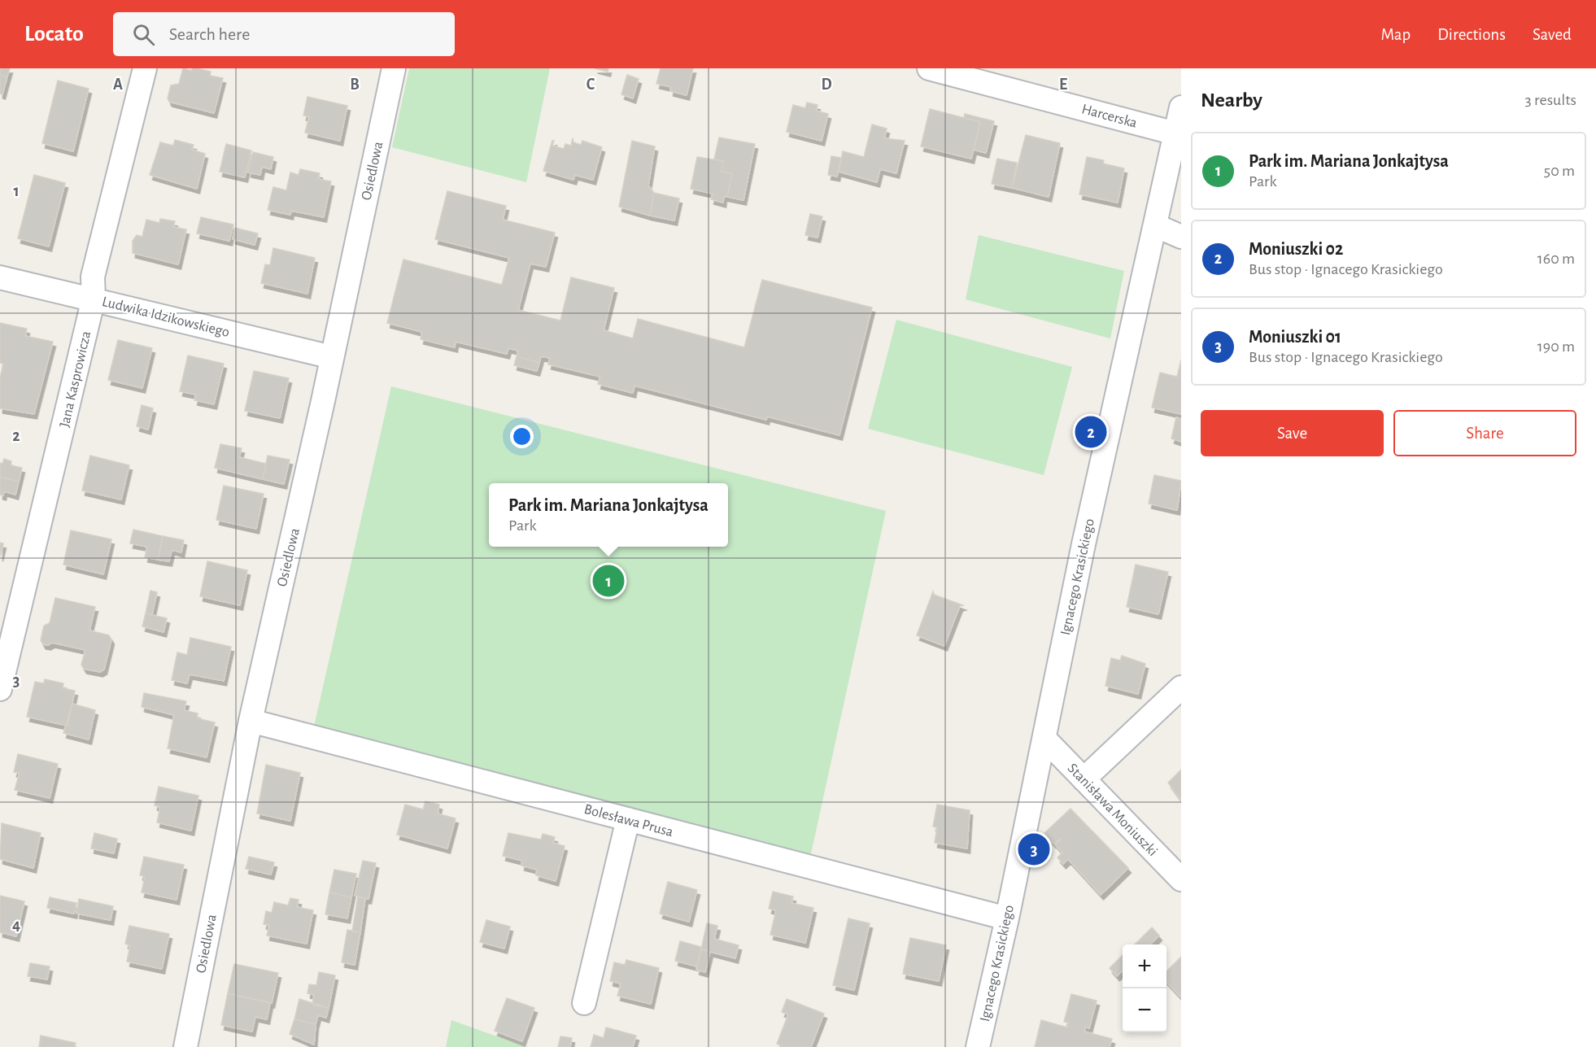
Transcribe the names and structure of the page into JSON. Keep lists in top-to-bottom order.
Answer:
{
  "streets": {
    "street": [
      "Harcerska",
      "Osiedlowa",
      "Ludwika Idzikowskiego",
      "Jana Kasprowicza",
      "Ignacego Krasickiego",
      "Stanisława Moniuszki",
      "Bolesława Prusa"
    ]
  },
  "crossings": [
    ["Harcerska", "Ignacego Krasickiego"],
    ["Osiedlowa", "Ludwika Idzikowskiego"],
    ["Osiedlowa", "Bolesława Prusa"],
    ["Ludwika Idzikowskiego", "Jana Kasprowicza"],
    ["Ignacego Krasickiego", "Stanisława Moniuszki"],
    ["Ignacego Krasickiego", "Bolesława Prusa"]
  ],
  "page": {
    "header": "Locato",
    "search": "Search here",
    "nav": ["Map", "Directions", "Saved"],
    "heading": ["Nearby", "3 results"],
    "list": [
      {
        "mark": "1",
        "name": "Park im. Mariana Jonkajtysa",
        "note": "Park",
        "value": "50 m"
      },
      {
        "mark": "2",
        "name": "Moniuszki 02",
        "note": "Bus stop · Ignacego Krasickiego",
        "value": "160 m"
      },
      {
        "mark": "3",
        "name": "Moniuszki 01",
        "note": "Bus stop · Ignacego Krasickiego",
        "value": "190 m"
      }
    ],
    "buttons": ["Save", "Share"],
    "pins": ["2", "1", "3"],
    "popup": ["Park im. Mariana Jonkajtysa", "Park"],
    "map_buttons": ["+", "−"]
  },
  "grid": {
    "columns": [
      "A",
      "B",
      "C",
      "D",
      "E"
    ],
    "rows": [
      "1",
      "2",
      "3",
      "4"
    ]
  }
}
